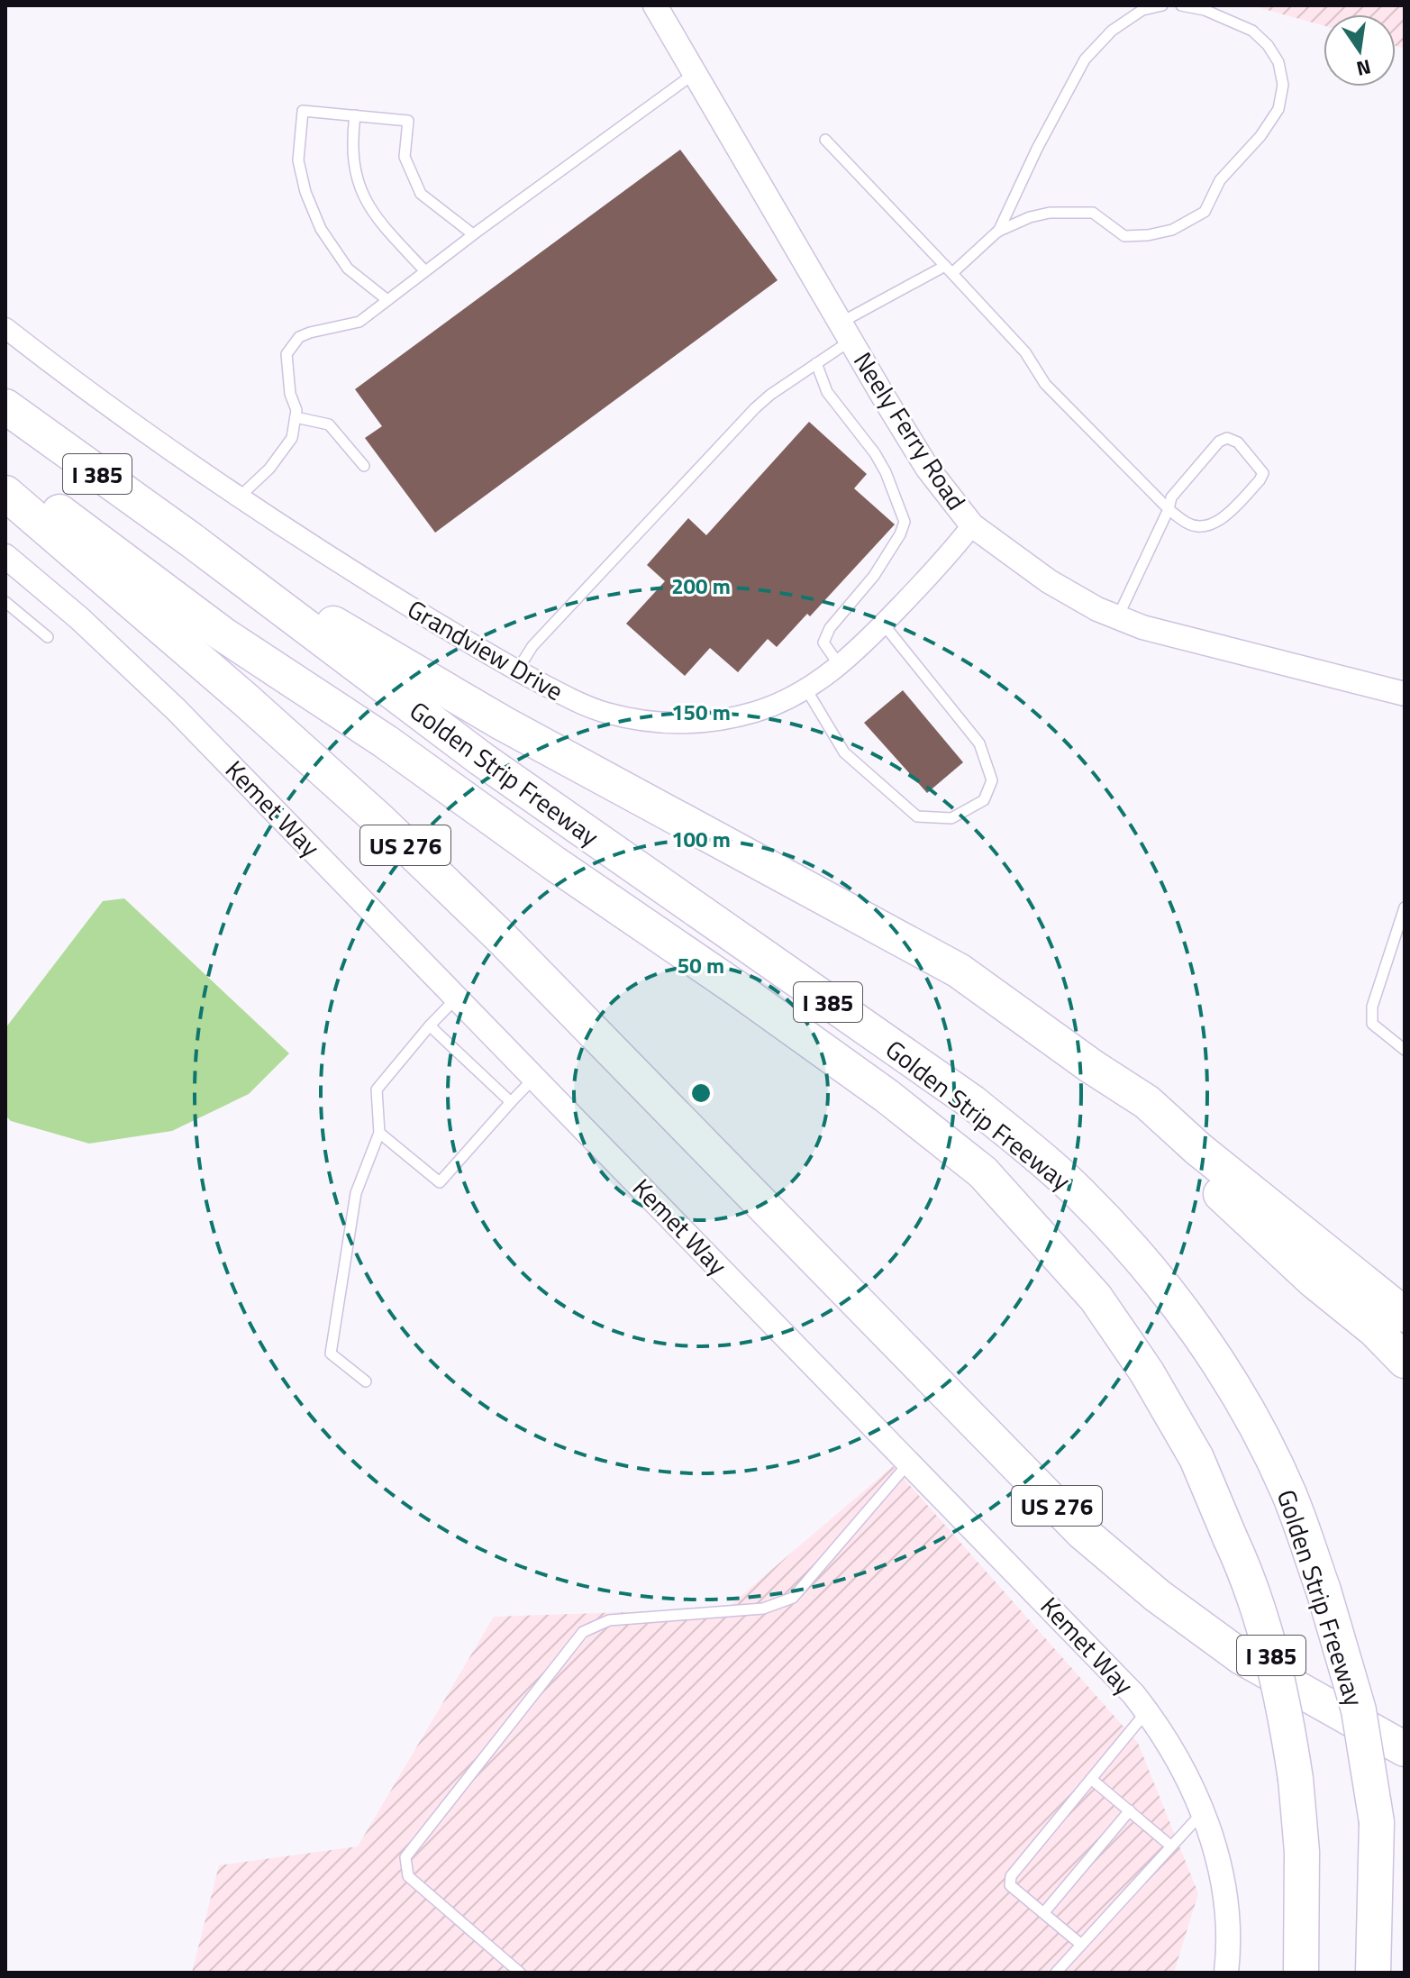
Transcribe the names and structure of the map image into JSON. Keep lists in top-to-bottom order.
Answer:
{
  "streets": {
    "highway": ["I 385", "Golden Strip Freeway", "US 276"],
    "street": ["Neely Ferry Road", "Grandview Drive", "Kemet Way"]
  },
  "crossings": [
    ["Neely Ferry Road", "Grandview Drive"]
  ],
  "north": "bottom",
  "rings": [
    "200 m",
    "150 m",
    "100 m",
    "50 m"
  ]
}
